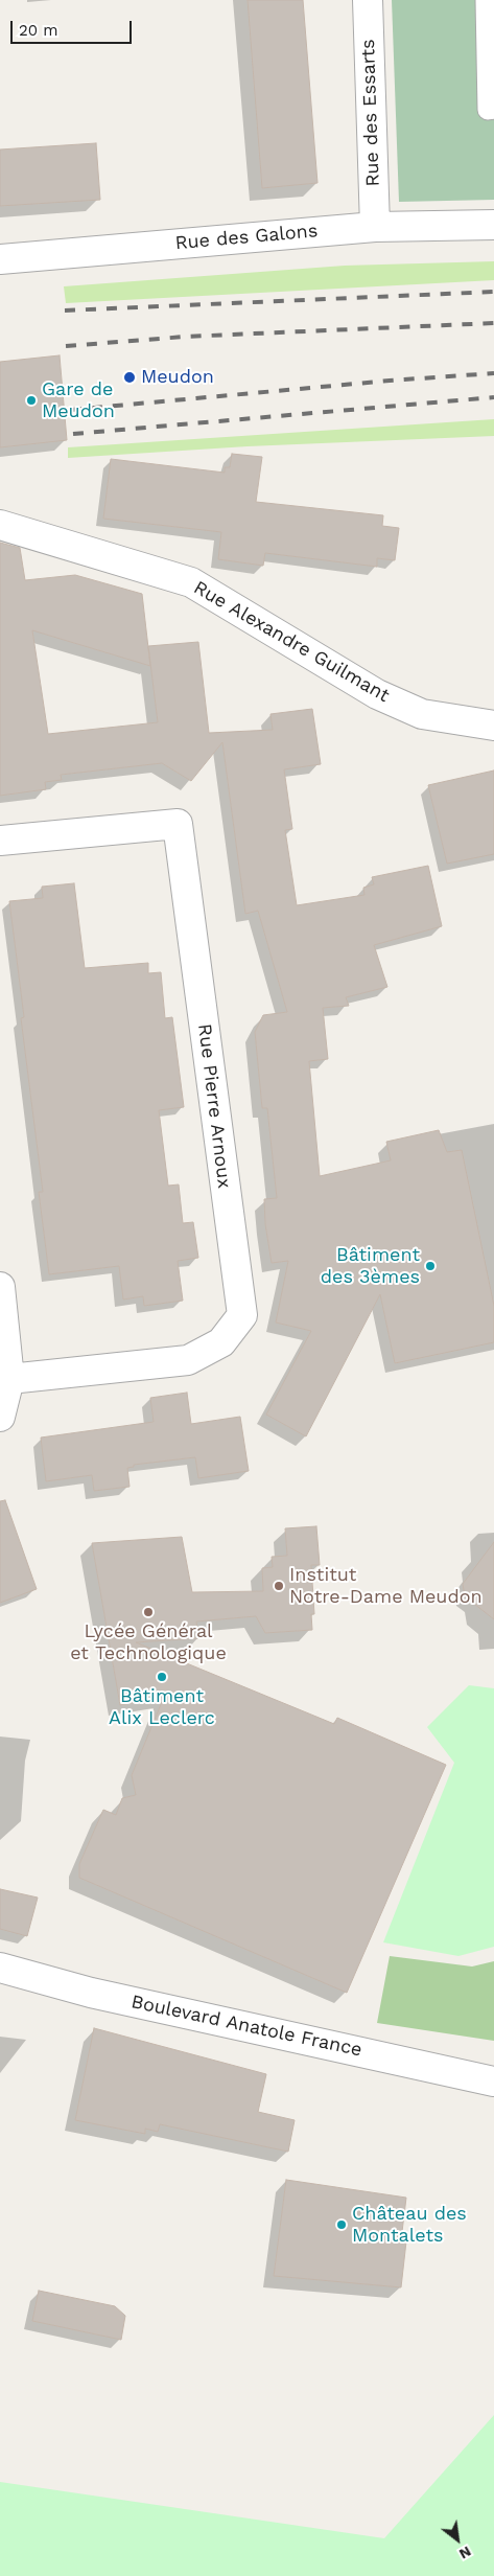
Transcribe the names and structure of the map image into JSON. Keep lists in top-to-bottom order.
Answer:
{
  "streets": {
    "street": [
      "Rue des Essarts",
      "Rue des Galons",
      "Rue Alexandre Guilmant",
      "Rue Pierre Arnoux",
      "Boulevard Anatole France"
    ]
  },
  "crossings": [
    ["Rue des Essarts", "Rue des Galons"]
  ],
  "places": [
    "Meudon",
    "Gare de Meudon",
    "Bâtiment des 3èmes",
    "Institut Notre-Dame Meudon",
    "Lycée Général et Technologique",
    "Bâtiment Alix Leclerc",
    "Château des Montalets"
  ],
  "scale_bar": "20 m",
  "north": "bottom right"
}
